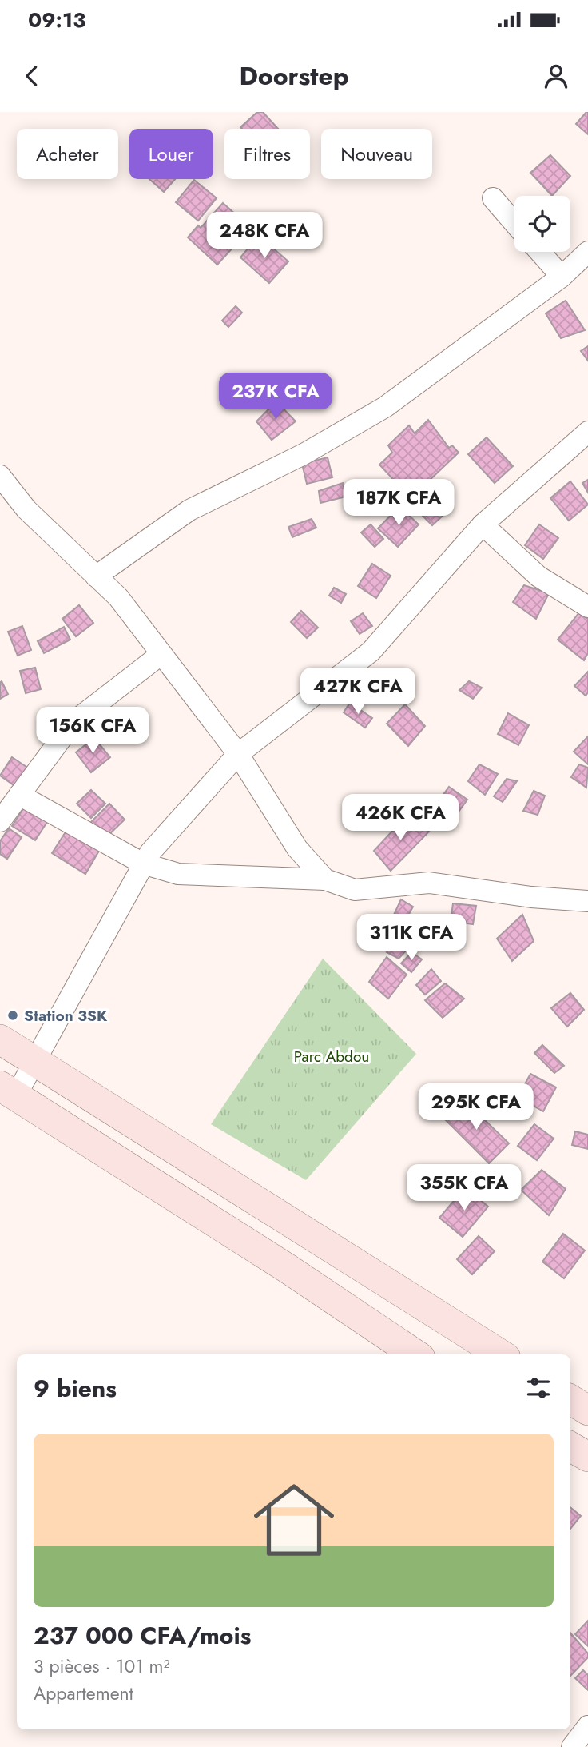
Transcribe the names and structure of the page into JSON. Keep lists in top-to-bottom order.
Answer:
{
  "parks": ["Parc Abdou"],
  "places": ["Station 3SK"],
  "page": {
    "status": "09:13",
    "header": "Doorstep",
    "chip": [
      "Acheter",
      "Louer",
      "Filtres",
      "Nouveau"
    ],
    "price": [
      "248K CFA",
      "237K CFA",
      "187K CFA",
      "427K CFA",
      "156K CFA",
      "426K CFA",
      "311K CFA",
      "295K CFA",
      "355K CFA"
    ],
    "heading": "9 biens",
    "list": [
      {
        "name": "237 000 CFA/mois",
        "note": "3 pièces · 101 m² · Appartement"
      }
    ]
  }
}
